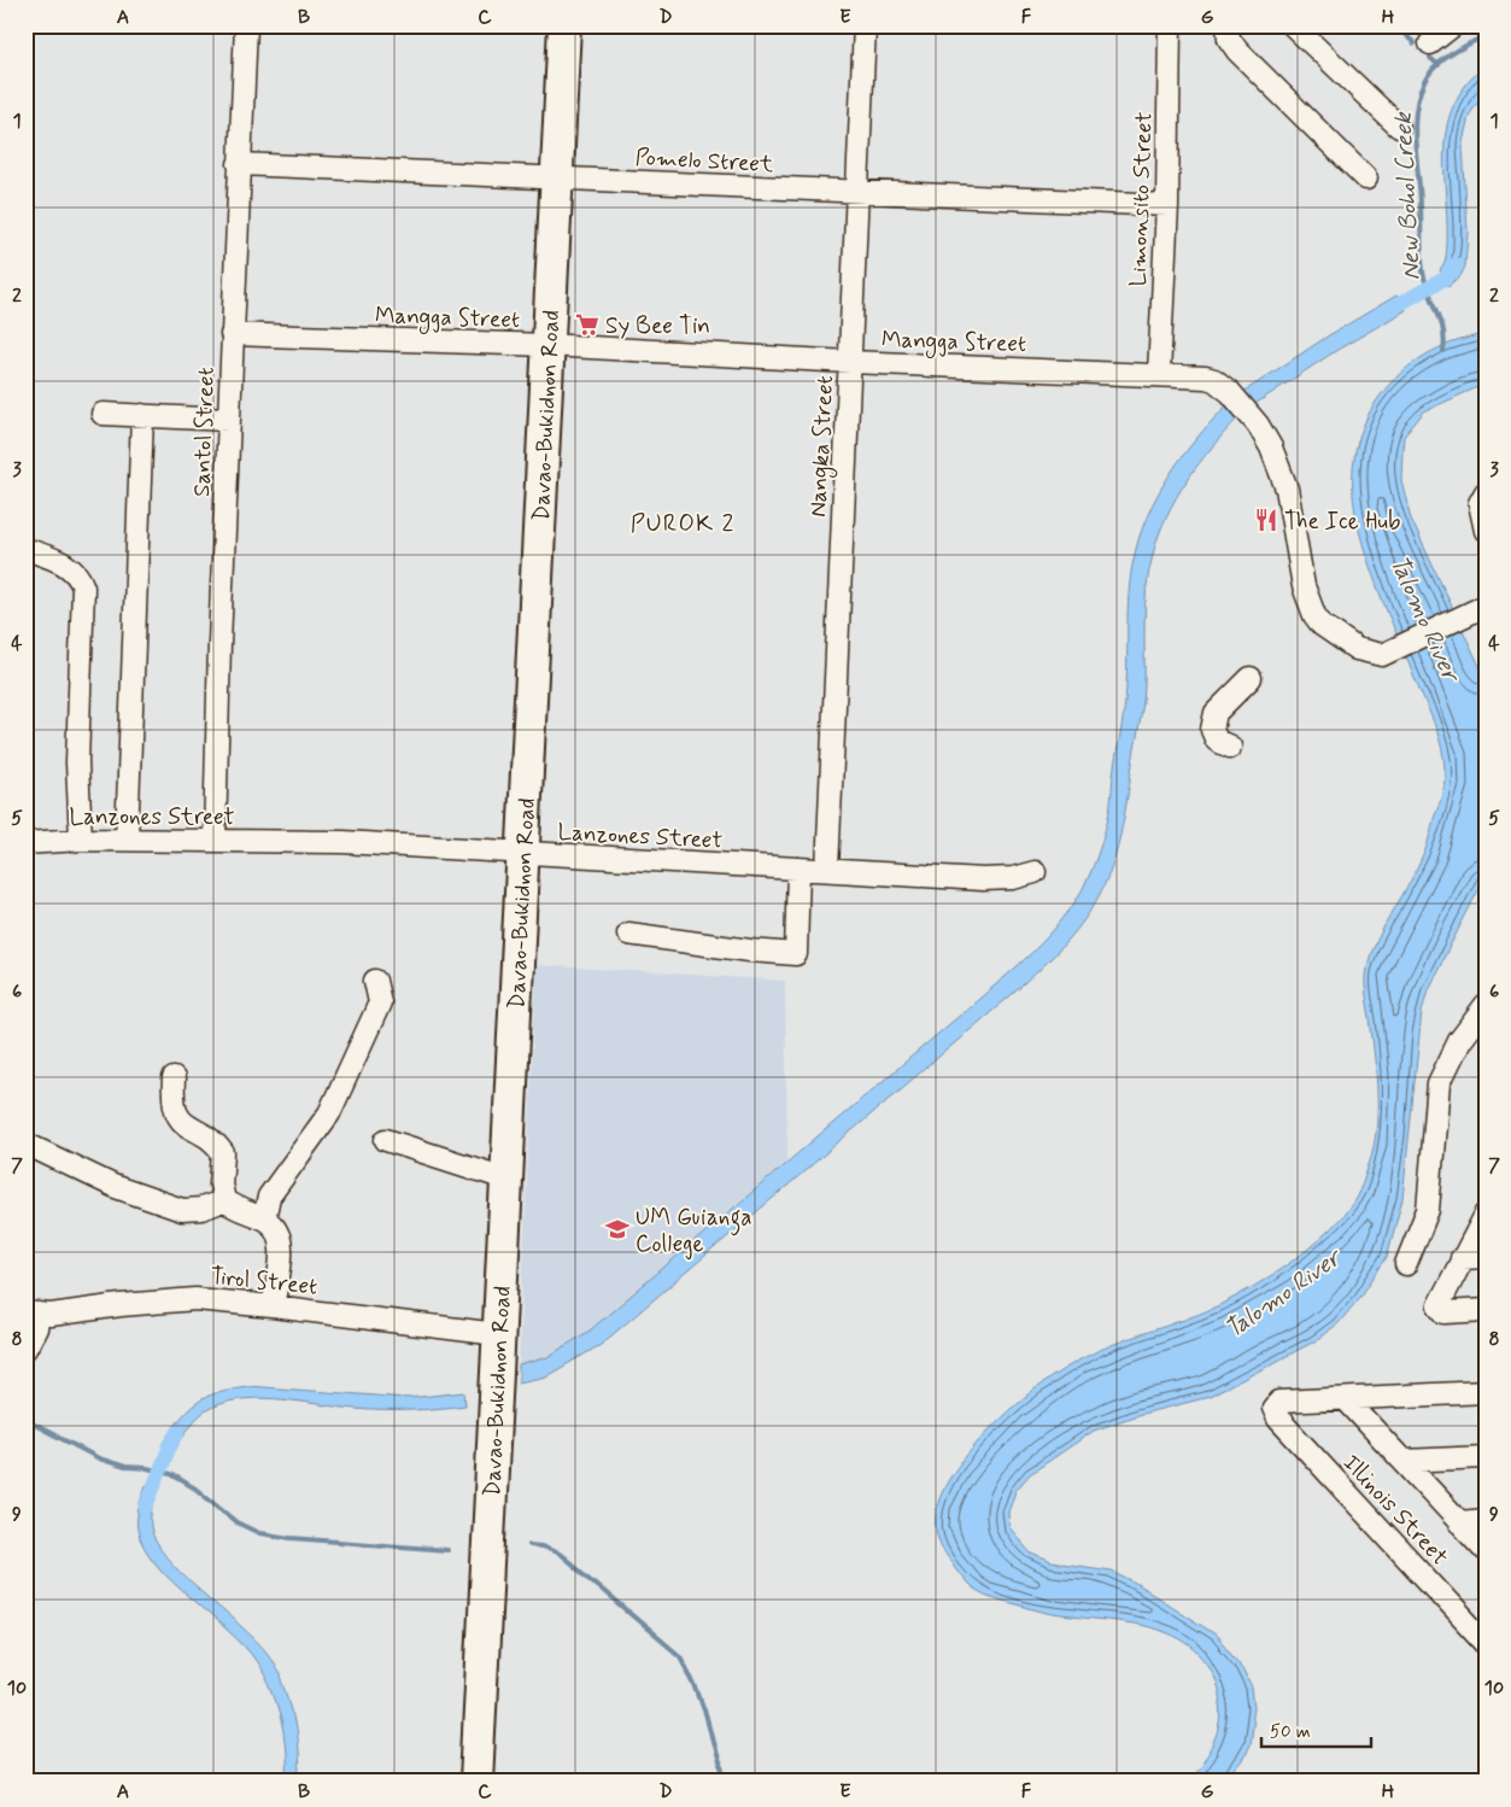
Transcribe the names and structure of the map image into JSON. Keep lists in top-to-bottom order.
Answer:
{
  "streets": {
    "highway": ["Davao-Bukidnon Road"],
    "street": [
      "Pomelo Street",
      "Limonsito Street",
      "Mangga Street",
      "Santol Street",
      "Nangka Street",
      "Lanzones Street",
      "Tirol Street",
      "Illinois Street"
    ]
  },
  "crossings": [
    ["Pomelo Street", "Limonsito Street"],
    ["Pomelo Street", "Davao-Bukidnon Road"],
    ["Pomelo Street", "Santol Street"],
    ["Pomelo Street", "Nangka Street"],
    ["Limonsito Street", "Mangga Street"],
    ["Mangga Street", "Davao-Bukidnon Road"],
    ["Mangga Street", "Santol Street"],
    ["Mangga Street", "Nangka Street"],
    ["Davao-Bukidnon Road", "Lanzones Street"],
    ["Davao-Bukidnon Road", "Tirol Street"],
    ["Santol Street", "Lanzones Street"],
    ["Nangka Street", "Lanzones Street"]
  ],
  "districts": ["PUROK 2"],
  "water": ["New Bohol Creek", "Talomo River"],
  "places": {
    "supermarket": ["Sy Bee Tin"],
    "restaurant": ["The Ice Hub"],
    "school or university": ["UM Guianga College"]
  },
  "scale_bar": "50 m",
  "grid": {
    "columns": [
      "A",
      "B",
      "C",
      "D",
      "E",
      "F",
      "G",
      "H"
    ],
    "rows": [
      "1",
      "2",
      "3",
      "4",
      "5",
      "6",
      "7",
      "8",
      "9",
      "10"
    ]
  }
}
